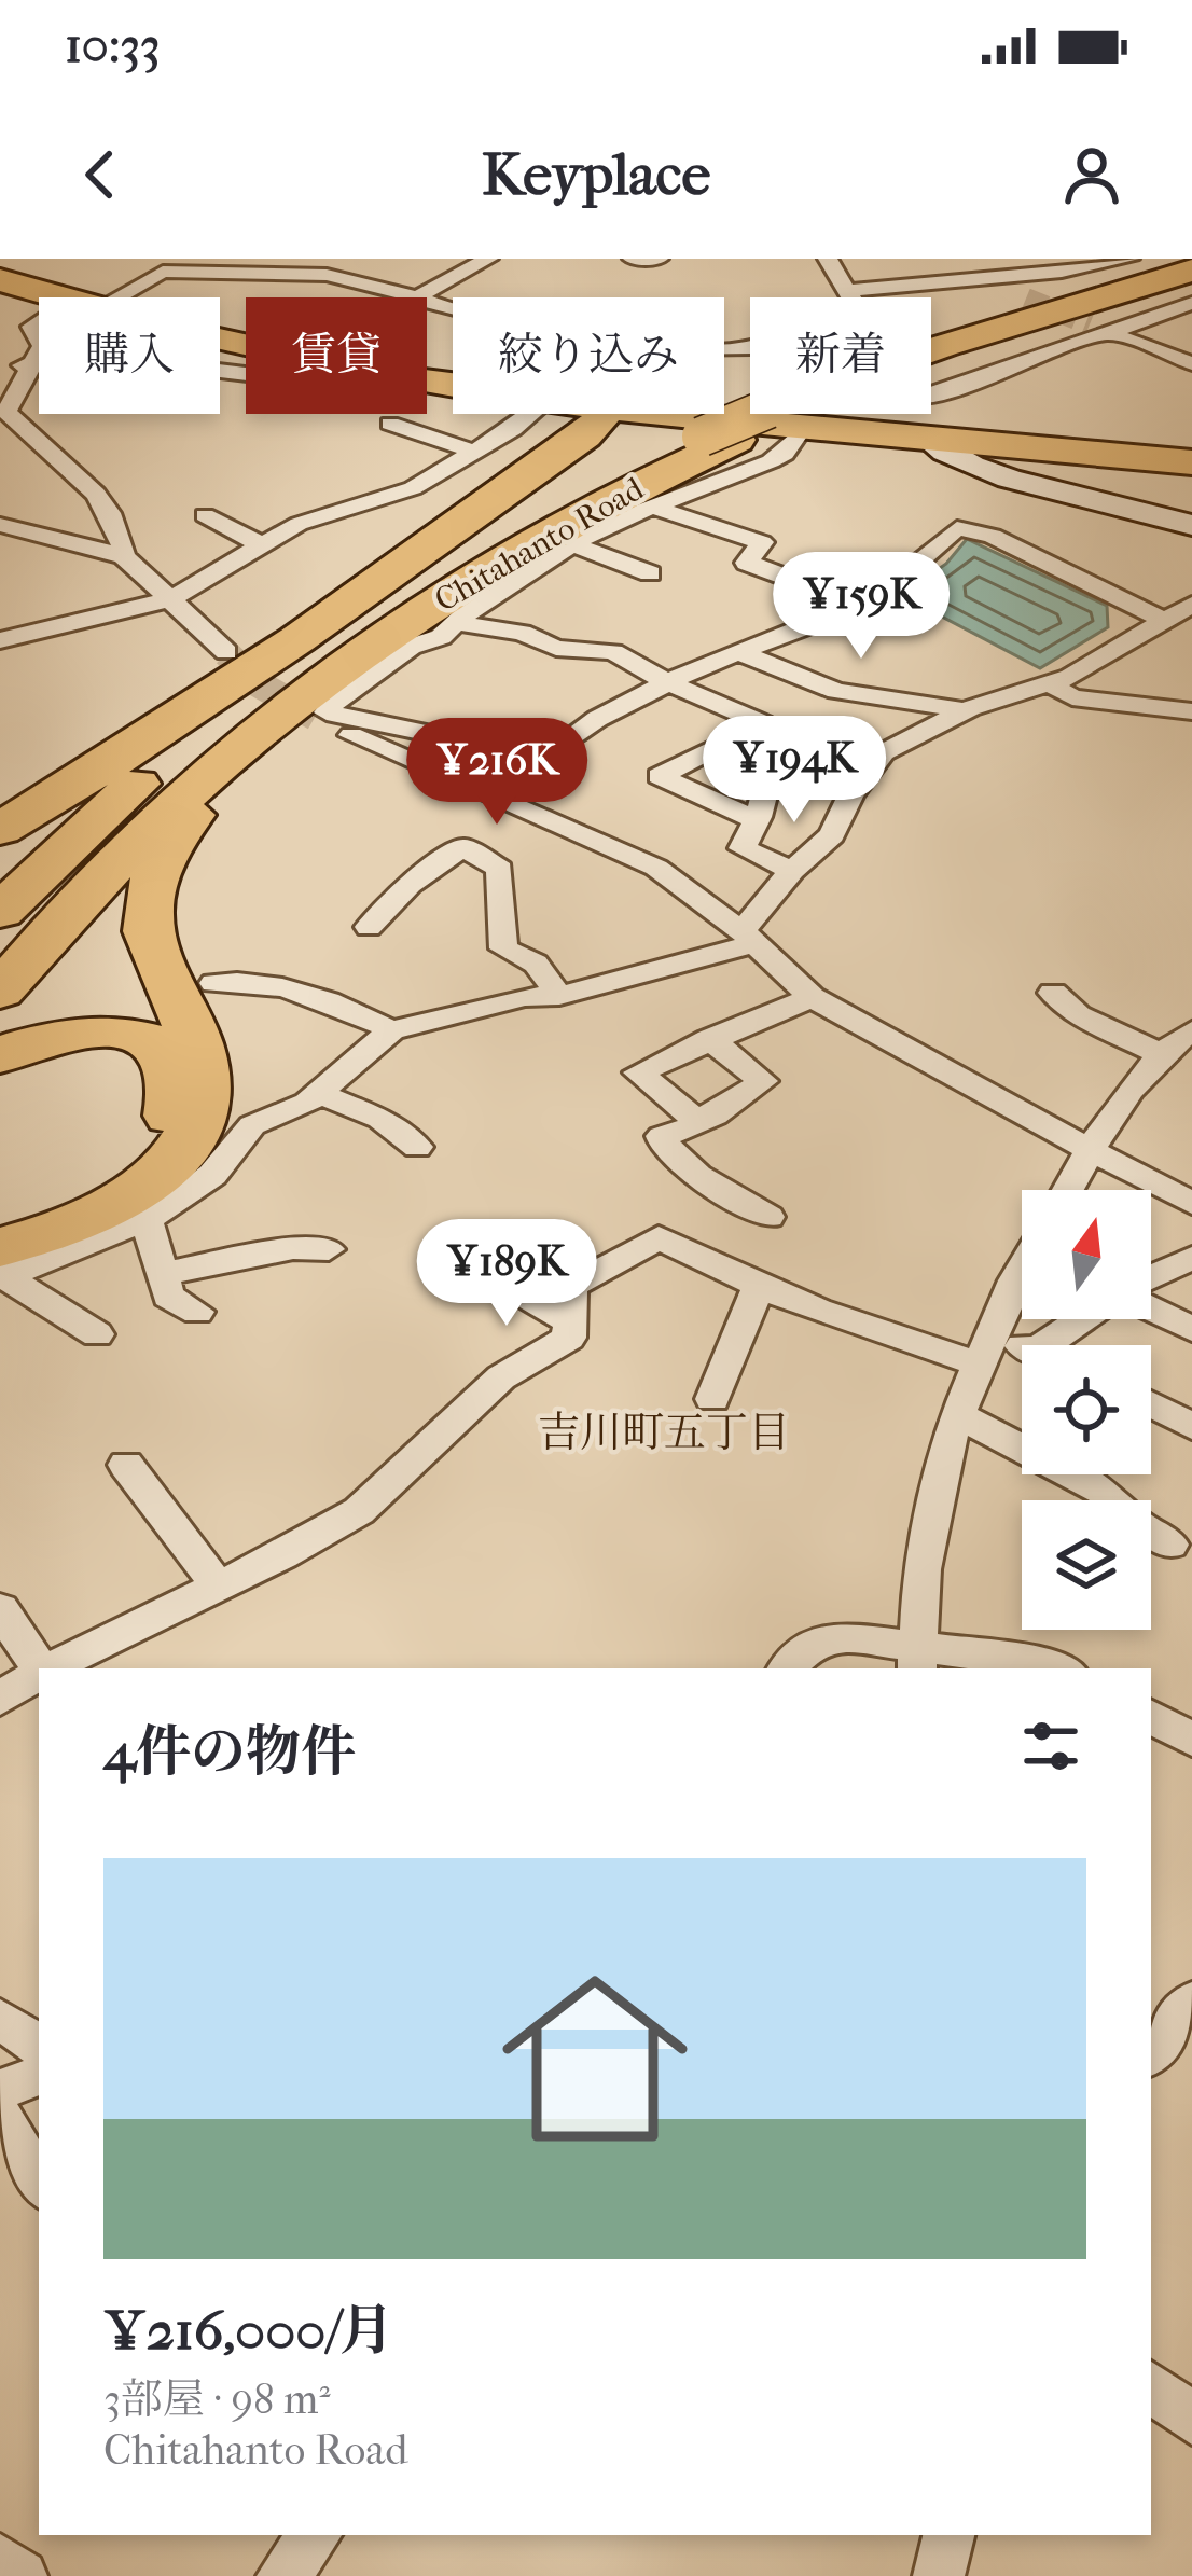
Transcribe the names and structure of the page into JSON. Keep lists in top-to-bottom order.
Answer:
{
  "streets": {
    "highway": ["Chitahanto Road"]
  },
  "districts": ["吉川町五丁目"],
  "north": "top",
  "page": {
    "status": "10:33",
    "header": "Keyplace",
    "chip": [
      "購入",
      "賃貸",
      "絞り込み",
      "新着"
    ],
    "price": [
      "¥159K",
      "¥194K",
      "¥216K",
      "¥189K"
    ],
    "heading": "4件の物件",
    "list": [
      {
        "name": "¥216,000/月",
        "note": "3部屋 · 98 m² · Chitahanto Road"
      }
    ]
  }
}
